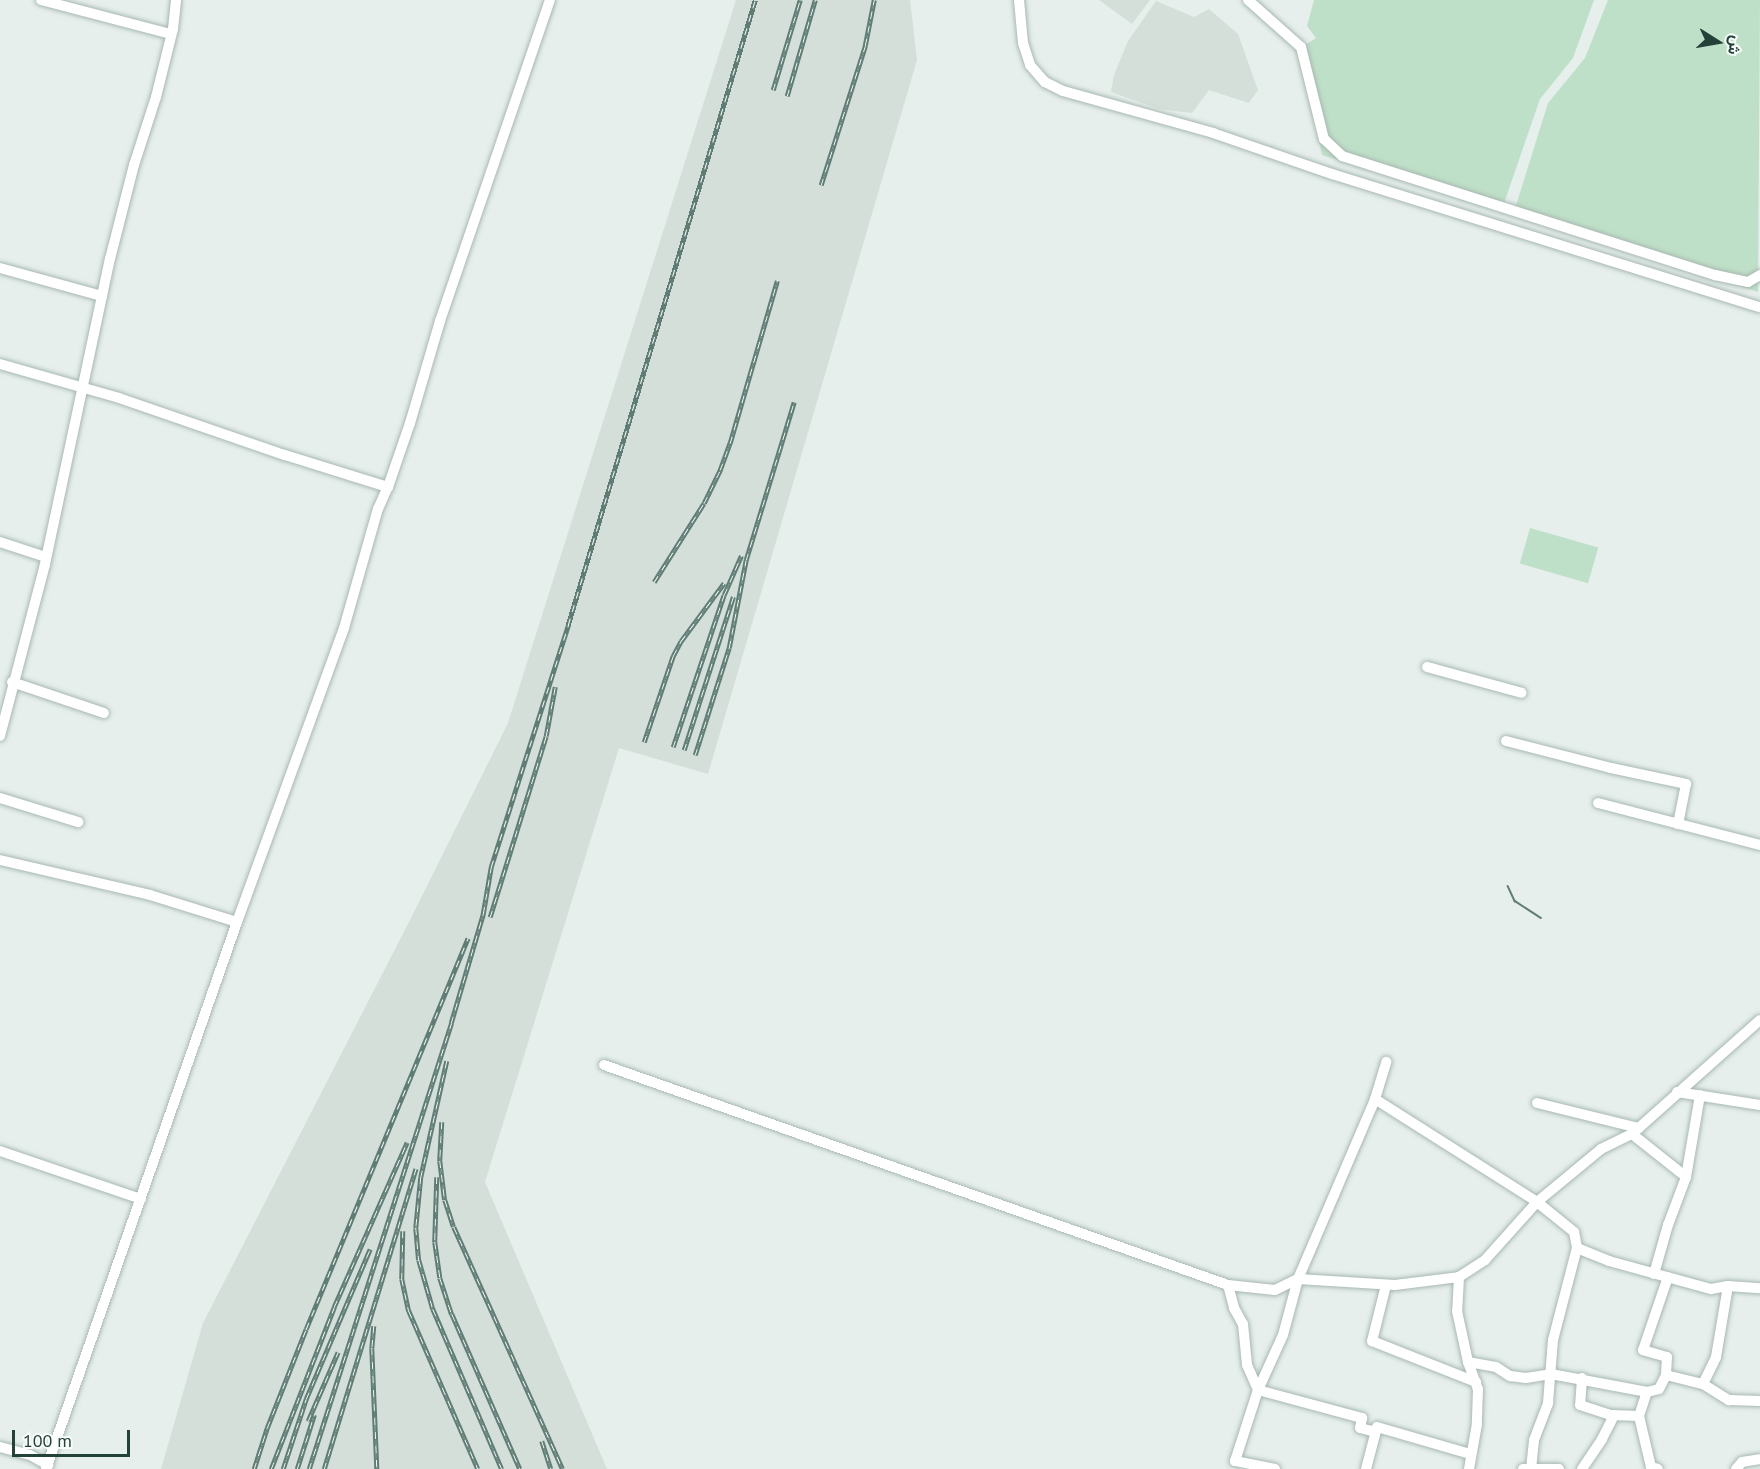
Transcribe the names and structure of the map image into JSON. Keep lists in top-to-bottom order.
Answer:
{
  "scale_bar": "100 m",
  "north": "right"
}
